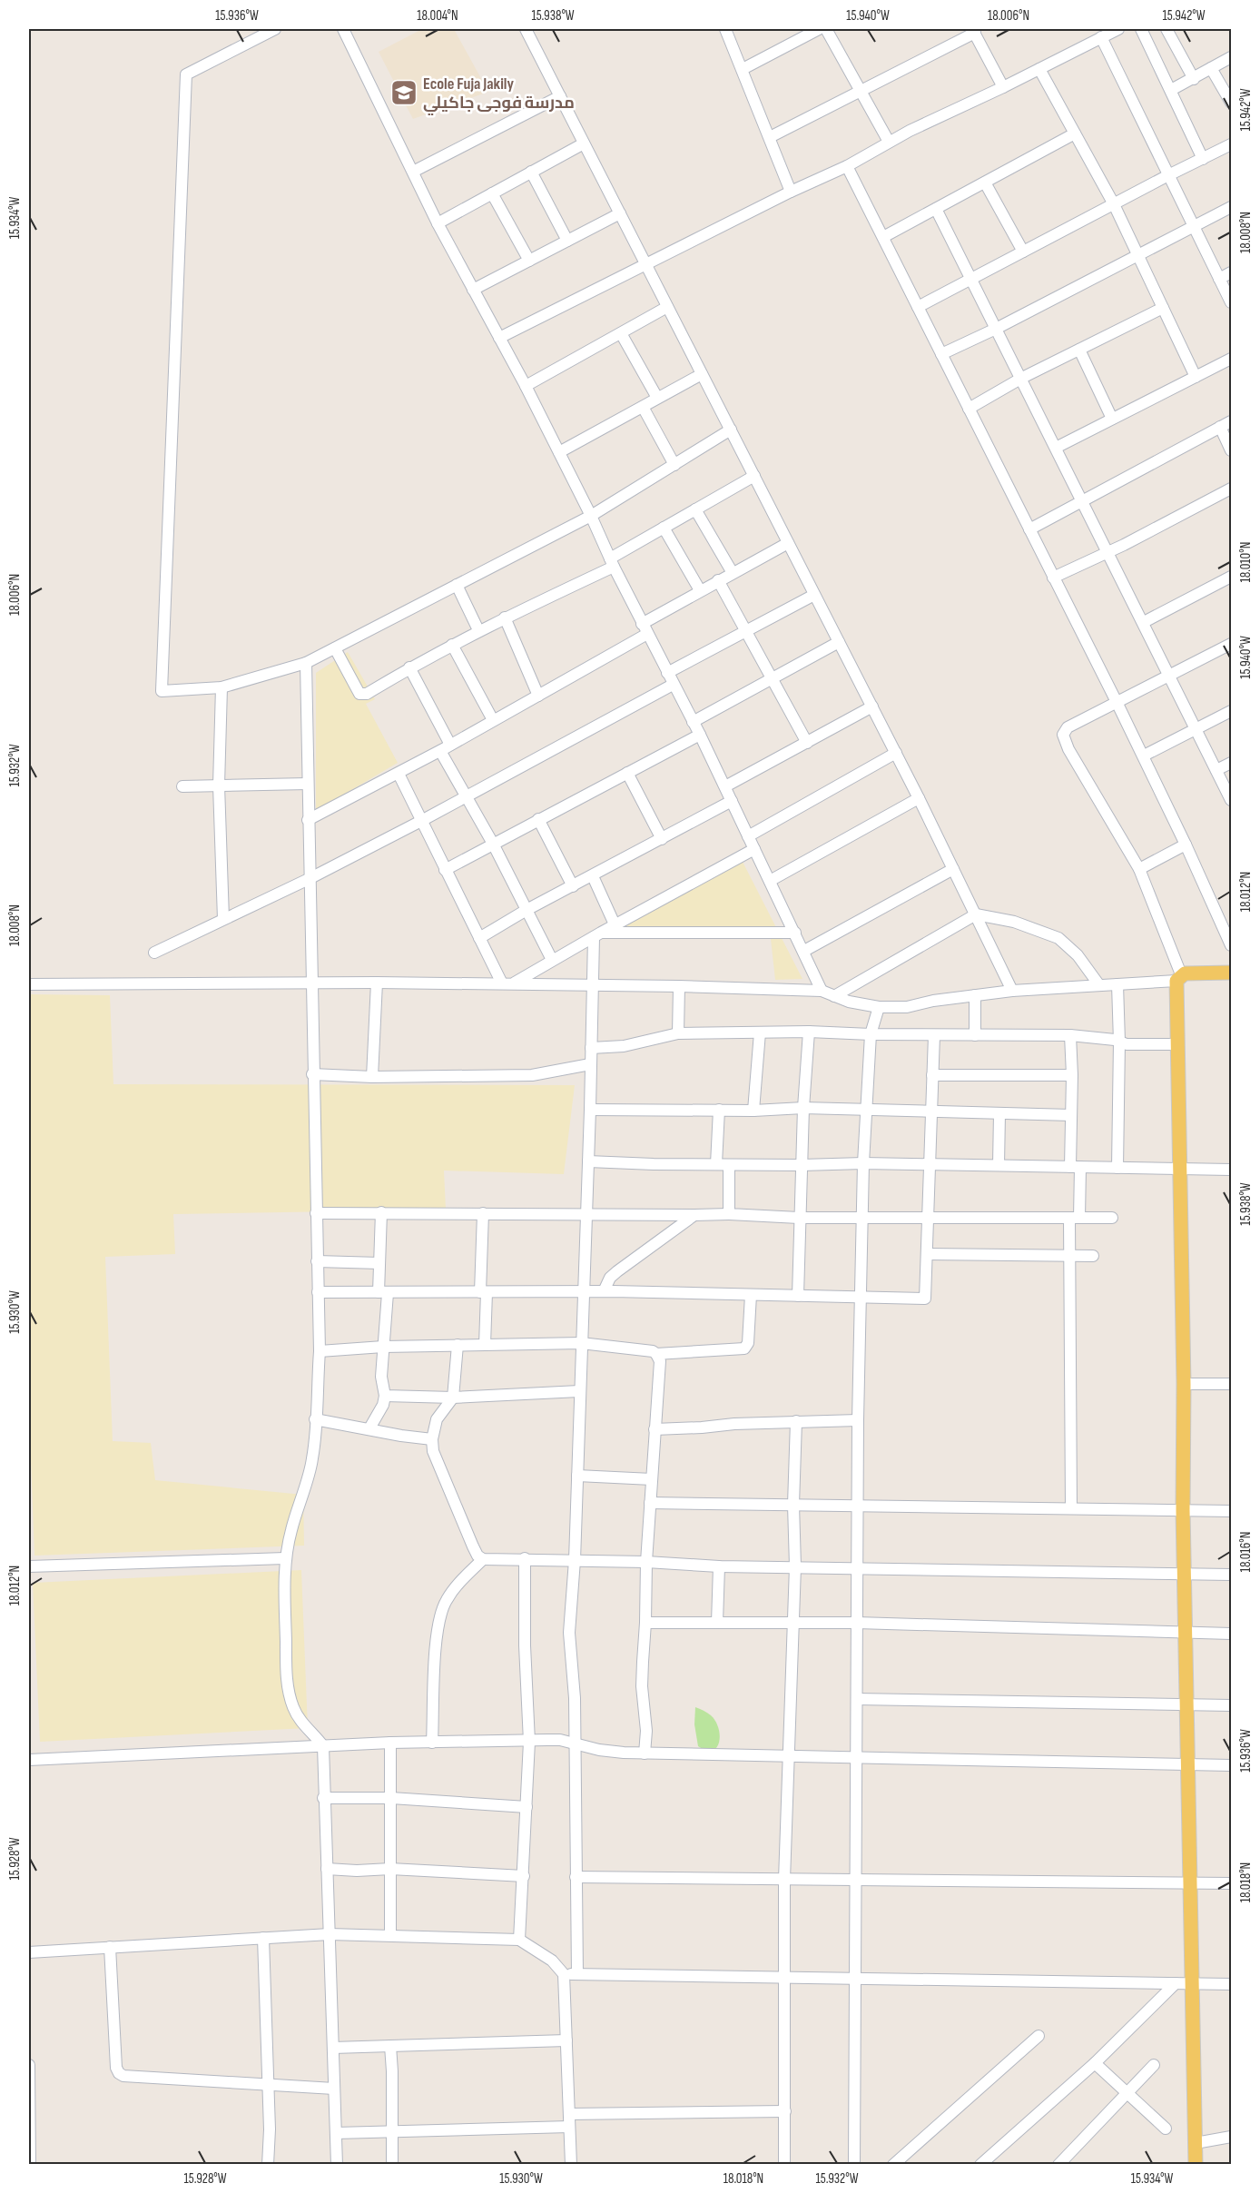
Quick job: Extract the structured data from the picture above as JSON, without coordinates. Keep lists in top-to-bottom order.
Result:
{
  "places": {
    "school or university": ["Ecole Fuja Jakily مدرسة فوجى جاكيلي"]
  },
  "coordinates": [
    "15.936°W",
    "18.004°N",
    "15.938°W",
    "15.940°W",
    "18.006°N",
    "15.942°W",
    "15.934°W",
    "18.008°N",
    "18.010°N",
    "15.932°W",
    "18.012°N",
    "15.930°W",
    "18.016°N",
    "15.928°W",
    "18.018°N"
  ]
}
